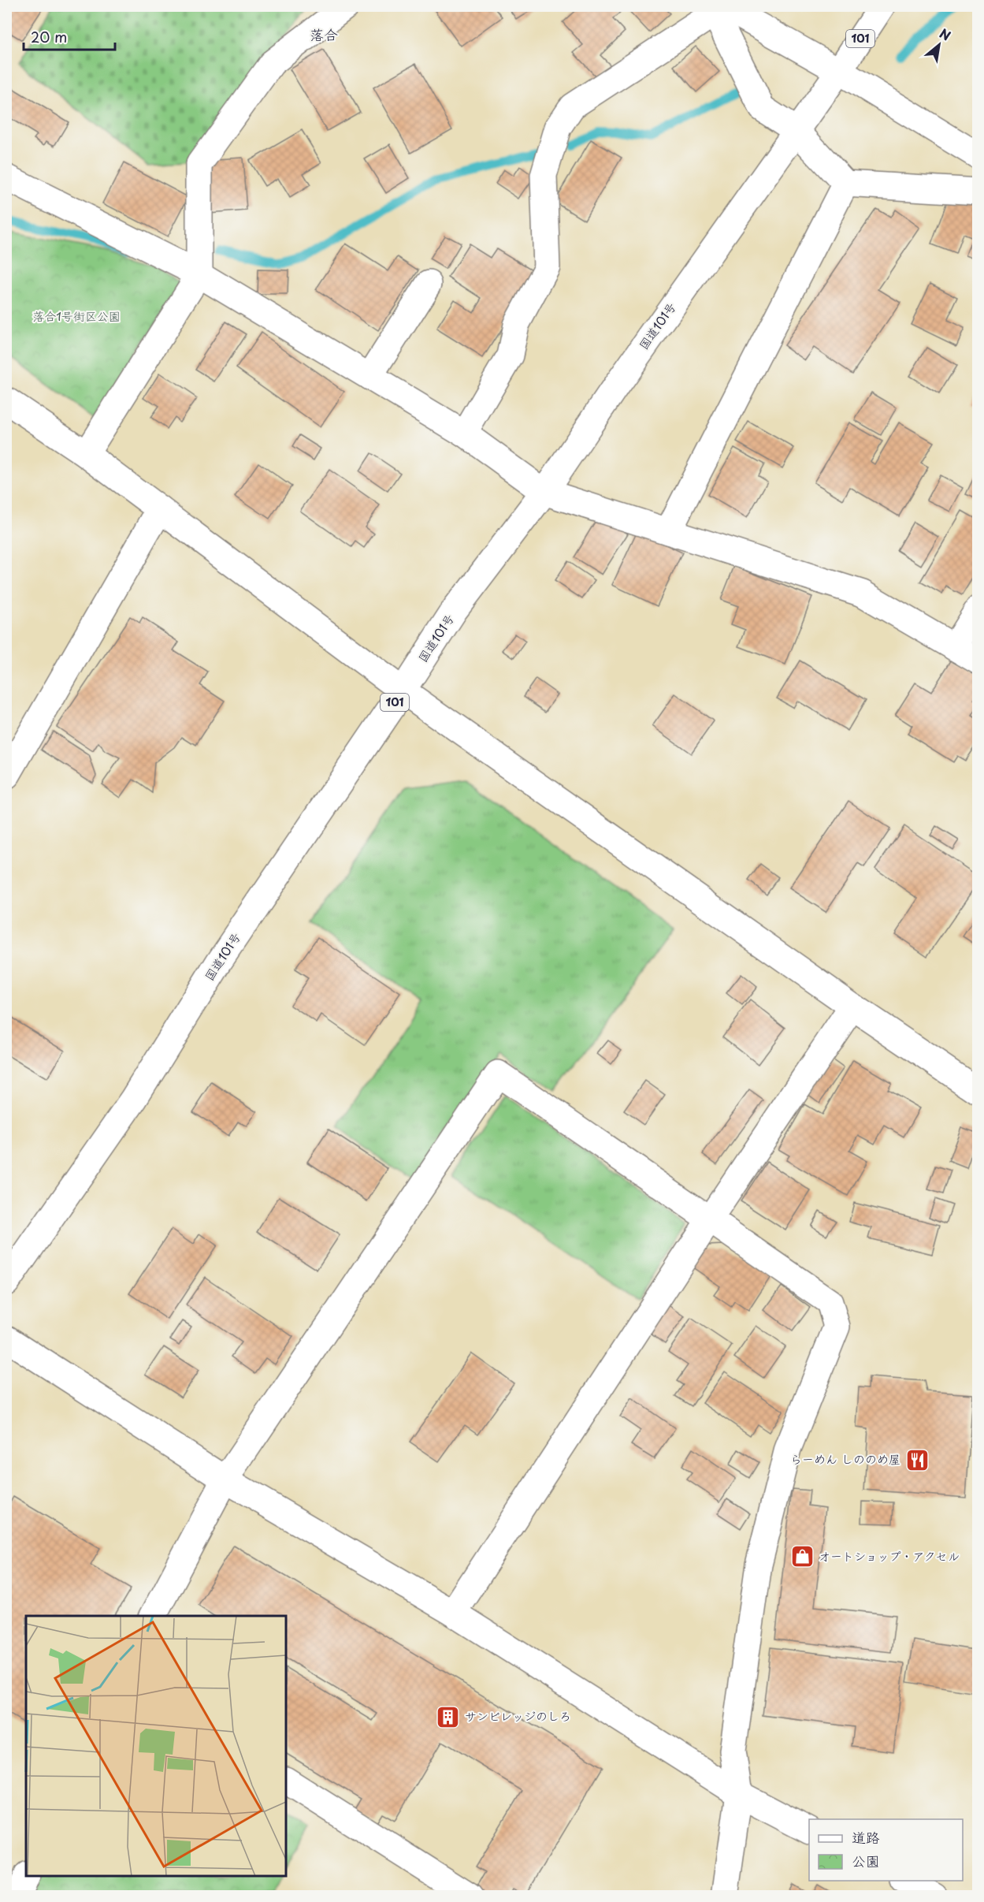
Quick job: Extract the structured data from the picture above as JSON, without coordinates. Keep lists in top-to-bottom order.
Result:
{
  "streets": {
    "main road": ["101", "国道101号"]
  },
  "districts": ["落合"],
  "parks": ["落合1号街区公園"],
  "places": {
    "restaurant": ["らーめん しののめ屋"],
    "shop": ["オートショップ・アクセル"],
    "building": ["サンビレッジのしろ"]
  },
  "legend": ["道路", "公園"],
  "scale_bar": "20 m",
  "north": "top right"
}
